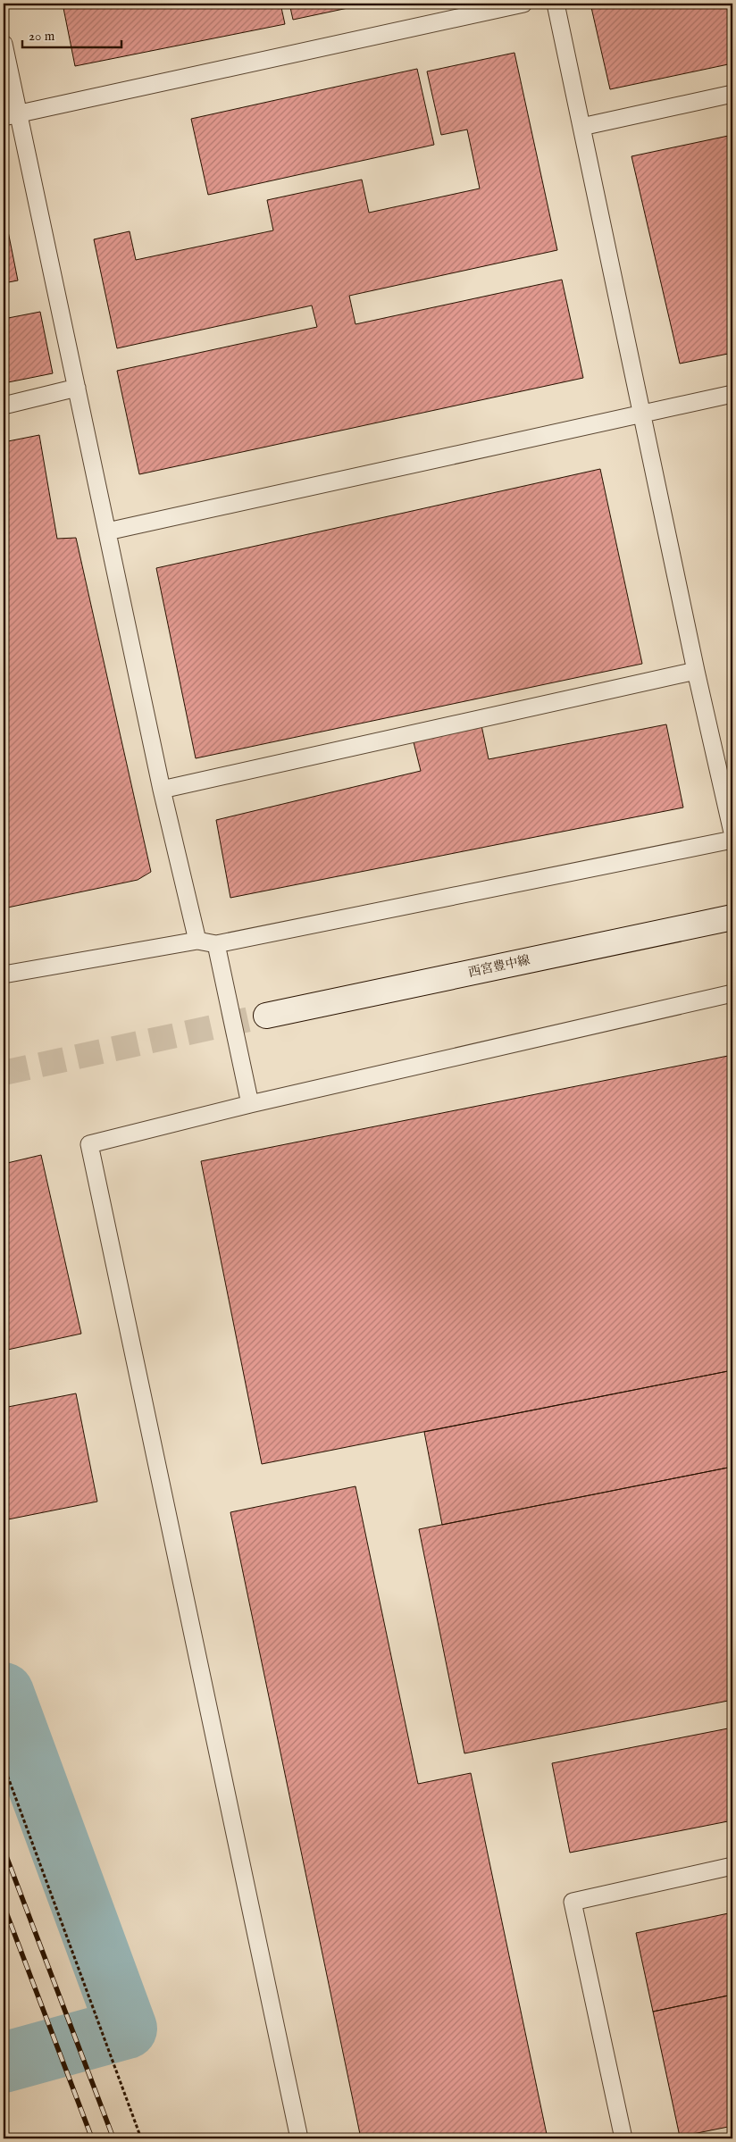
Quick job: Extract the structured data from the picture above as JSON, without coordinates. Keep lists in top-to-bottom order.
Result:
{
  "streets": {
    "main road": ["西宮豊中線"]
  },
  "scale_bar": "20 m"
}
